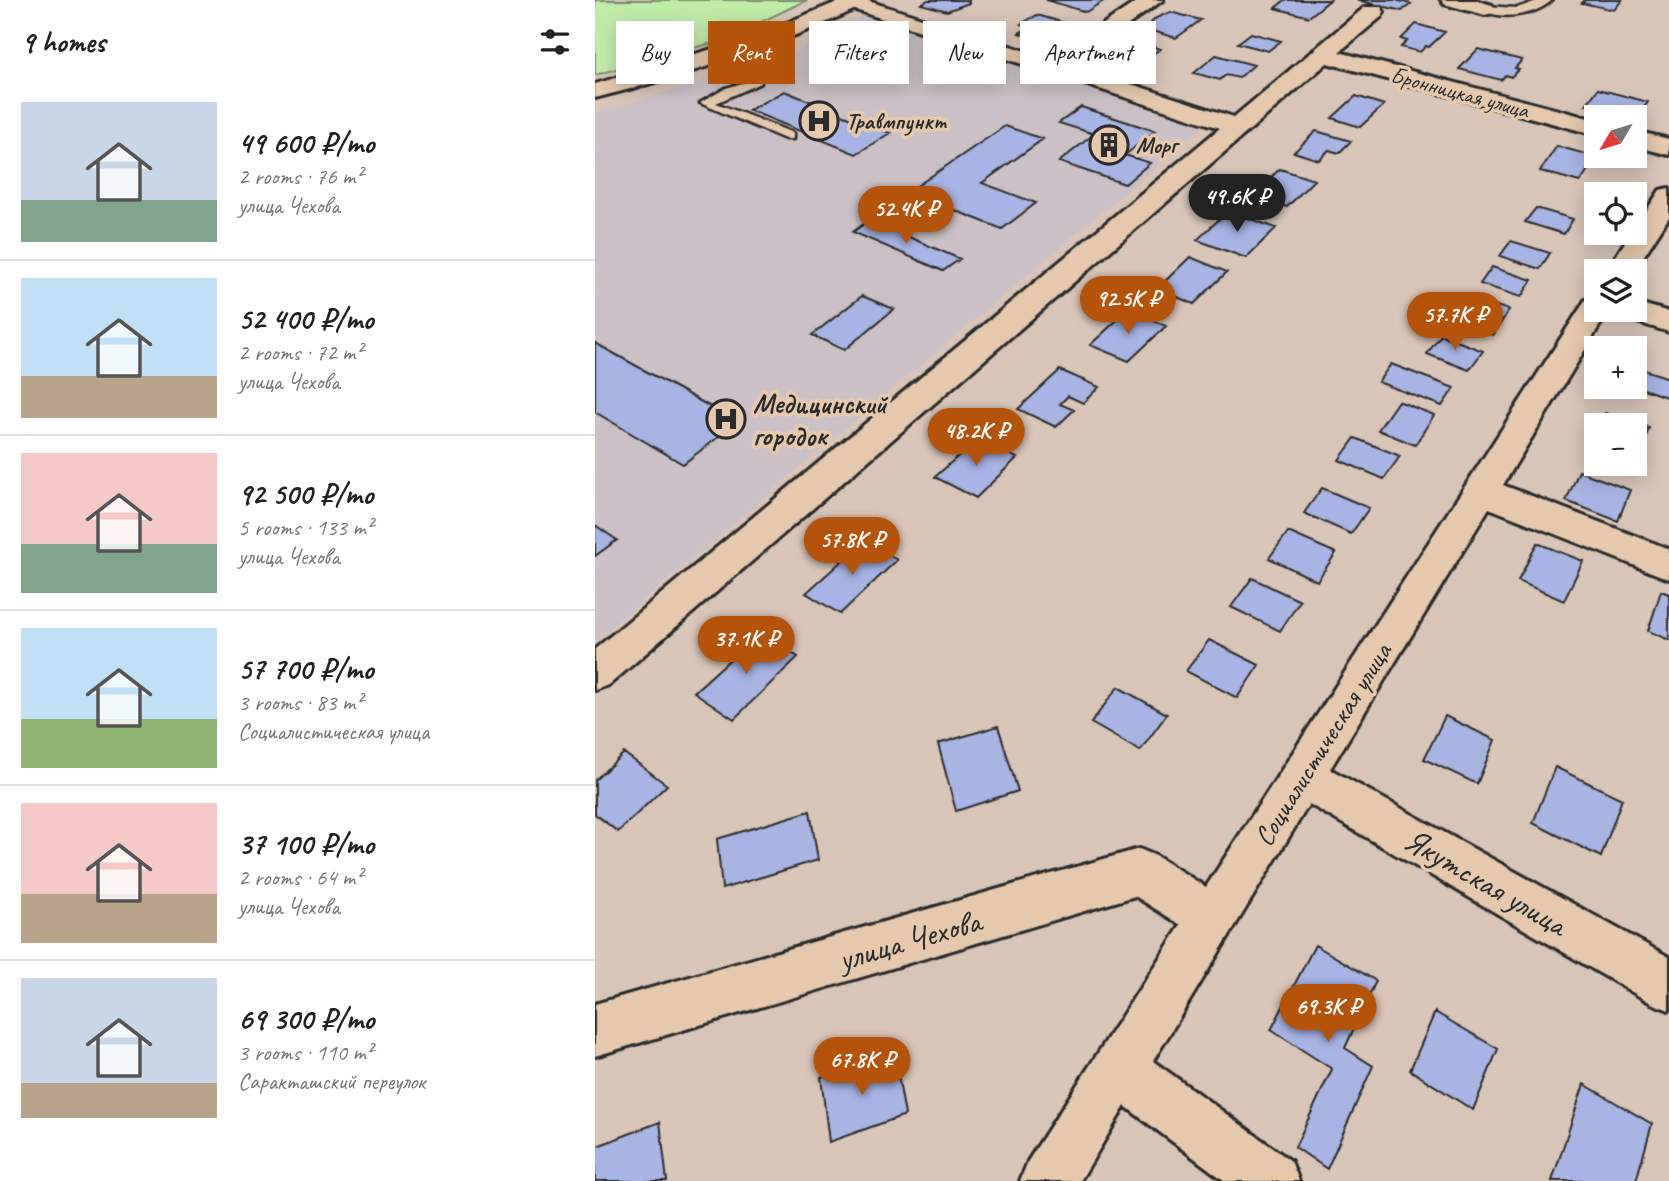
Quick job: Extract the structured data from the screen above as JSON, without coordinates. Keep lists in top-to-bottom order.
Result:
{
  "streets": {
    "street": [
      "Бронницкая улица",
      "Социалистическая улица",
      "Якутская улица",
      "улица Чехова"
    ]
  },
  "crossings": [
    ["Социалистическая улица", "Якутская улица"],
    ["Социалистическая улица", "улица Чехова"]
  ],
  "places": {
    "hospital": ["Травмпункт", "Медицинский городок"],
    "building": ["Морг"]
  },
  "north": "bottom left",
  "page": {
    "heading": "9 homes",
    "chip": [
      "Buy",
      "Rent",
      "Filters",
      "New",
      "Apartment"
    ],
    "list": [
      {
        "name": "49 600 ₽/mo",
        "note": "2 rooms · 76 m² · улица Чехова"
      },
      {
        "name": "52 400 ₽/mo",
        "note": "2 rooms · 72 m² · улица Чехова"
      },
      {
        "name": "92 500 ₽/mo",
        "note": "5 rooms · 133 m² · улица Чехова"
      },
      {
        "name": "57 700 ₽/mo",
        "note": "3 rooms · 83 m² · Социалистическая улица"
      },
      {
        "name": "37 100 ₽/mo",
        "note": "2 rooms · 64 m² · улица Чехова"
      },
      {
        "name": "69 300 ₽/mo",
        "note": "3 rooms · 110 m² · Саракташский переулок"
      }
    ],
    "map_buttons": ["+", "−"],
    "price": [
      "49.6K ₽",
      "52.4K ₽",
      "92.5K ₽",
      "57.7K ₽",
      "48.2K ₽",
      "57.8K ₽",
      "37.1K ₽",
      "69.3K ₽",
      "67.8K ₽"
    ]
  }
}
